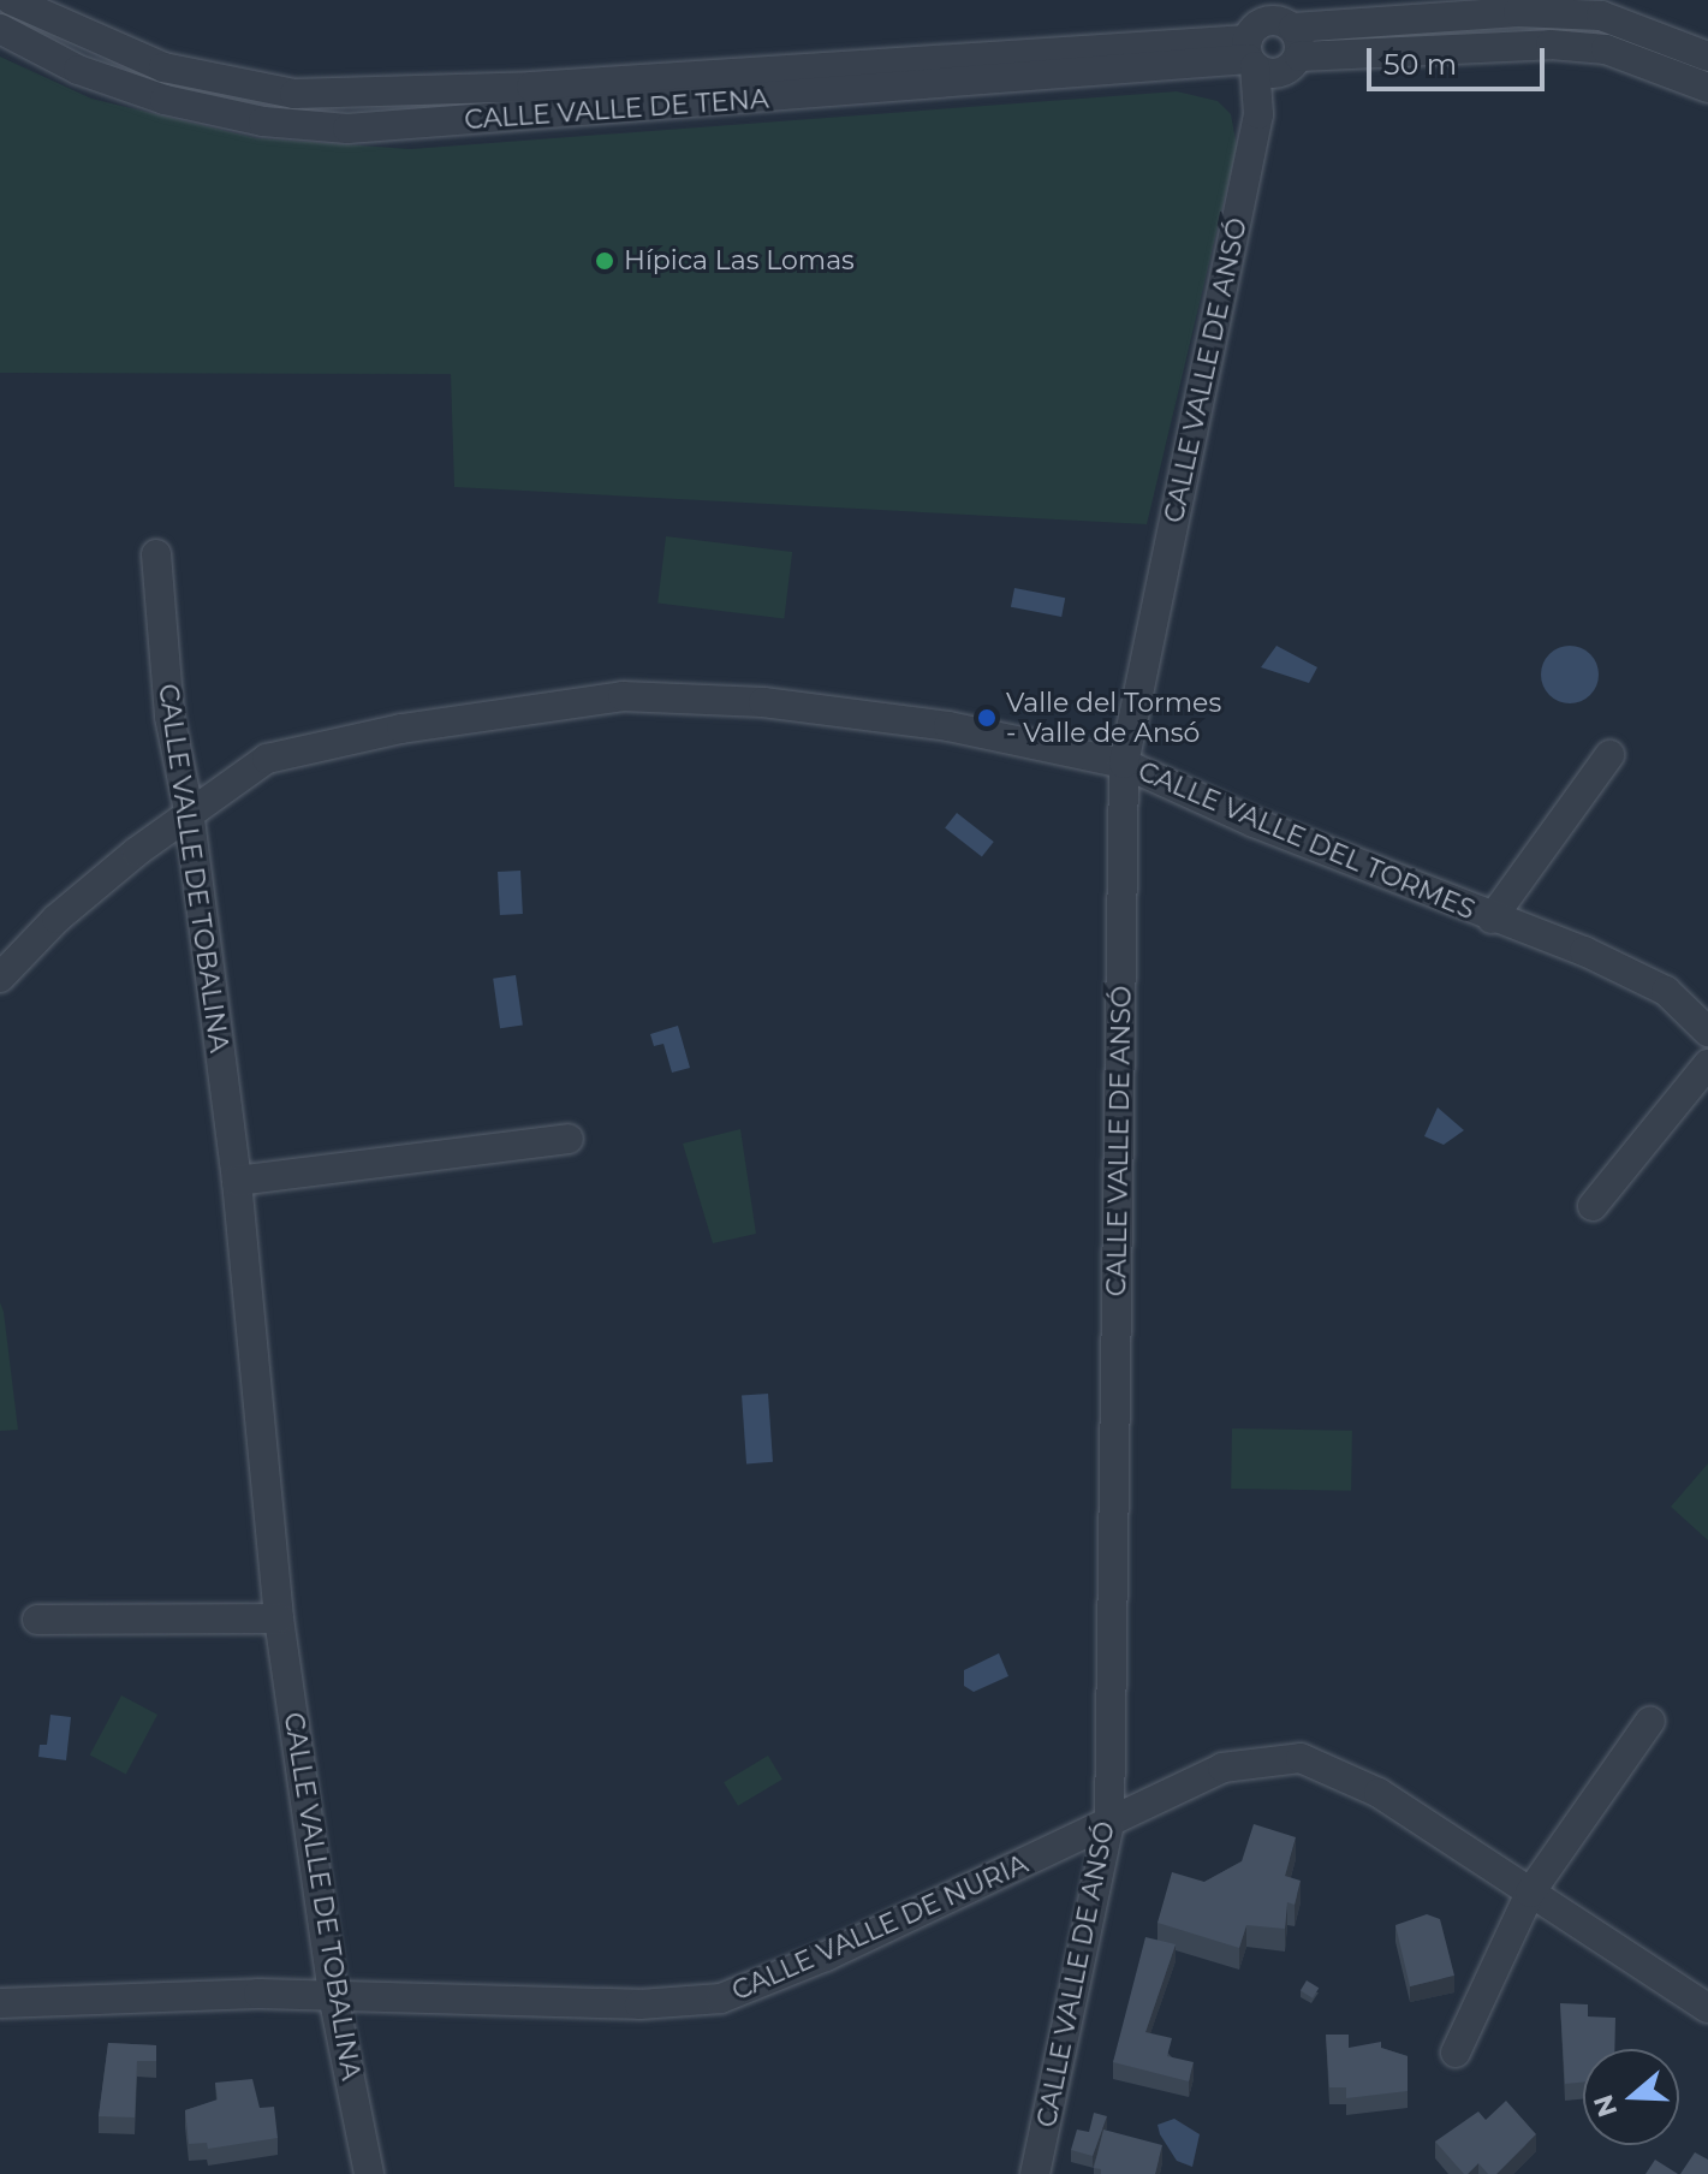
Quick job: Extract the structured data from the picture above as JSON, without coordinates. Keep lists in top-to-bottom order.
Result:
{
  "streets": {
    "street": [
      "CALLE VALLE DE TENA",
      "CALLE VALLE DE ANSÓ",
      "CALLE VALLE DEL TORMES",
      "CALLE VALLE DE TOBALINA",
      "CALLE VALLE DE NURIA"
    ]
  },
  "crossings": [
    ["CALLE VALLE DE TENA", "CALLE VALLE DE ANSÓ"],
    ["CALLE VALLE DE ANSÓ", "CALLE VALLE DEL TORMES"],
    ["CALLE VALLE DE ANSÓ", "CALLE VALLE DE NURIA"],
    ["CALLE VALLE DEL TORMES", "CALLE VALLE DE TOBALINA"],
    ["CALLE VALLE DE TOBALINA", "CALLE VALLE DE NURIA"]
  ],
  "places": ["Hípica Las Lomas", "Valle del Tormes - Valle de Ansó"],
  "scale_bar": "50 m",
  "north": "left"
}
